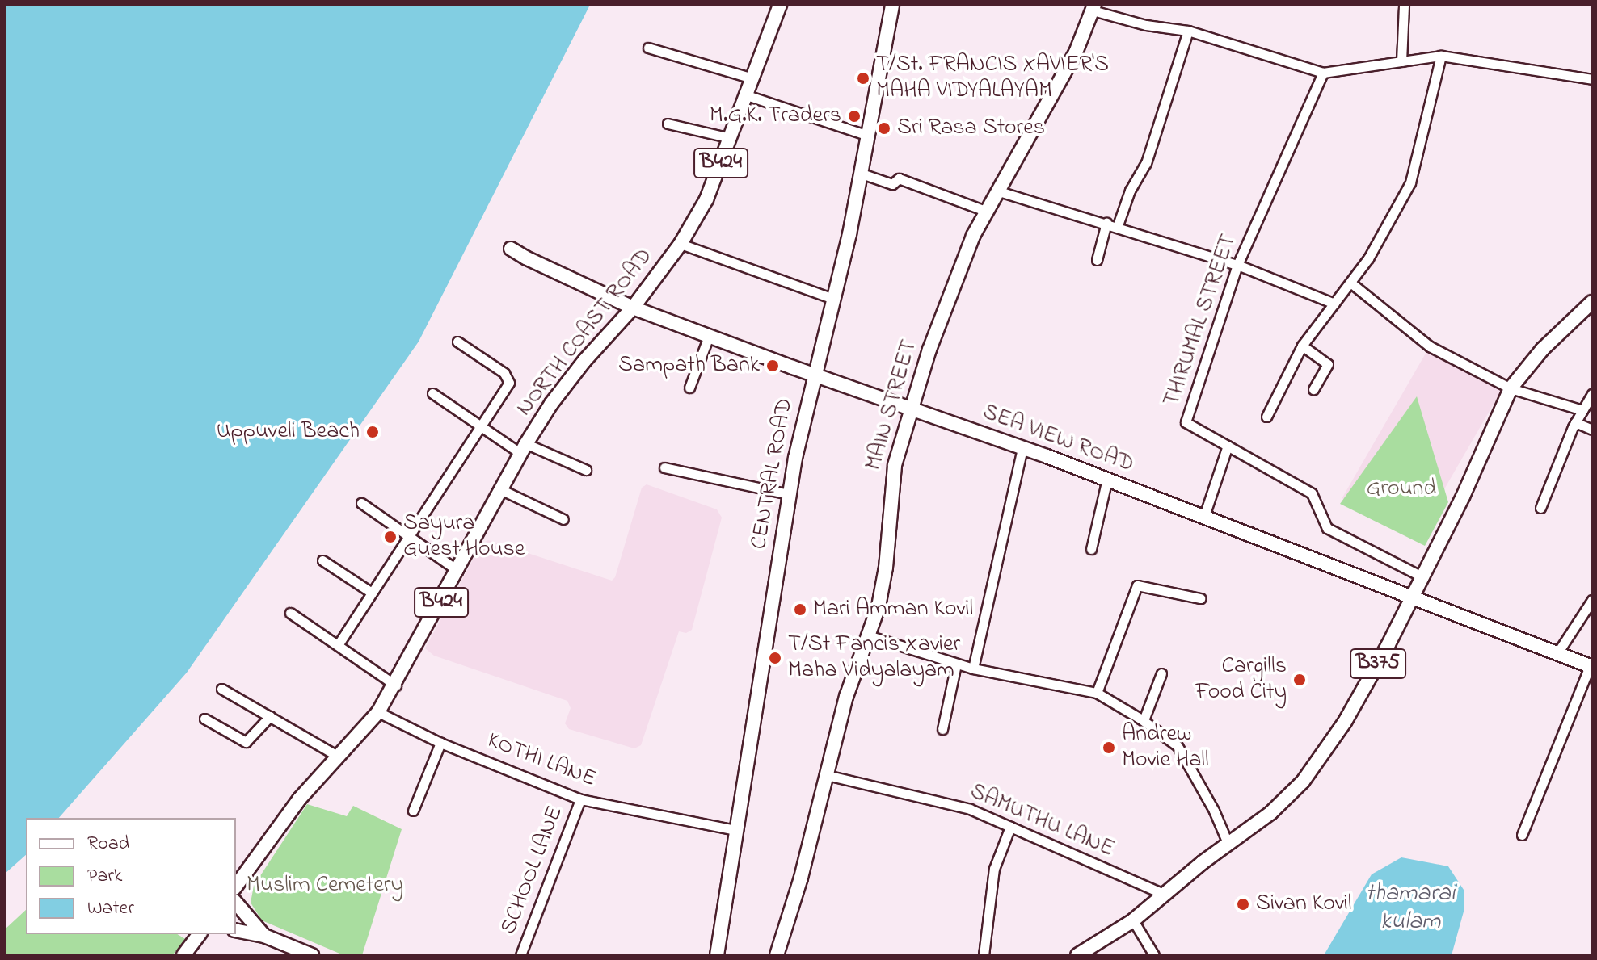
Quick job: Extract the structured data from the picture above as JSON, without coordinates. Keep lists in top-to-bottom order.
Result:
{
  "streets": {
    "main road": [
      "B424",
      "NORTH COAST ROAD",
      "MAIN STREET",
      "SEA VIEW ROAD",
      "CENTRAL ROAD",
      "B375"
    ],
    "street": [
      "THIRUMAL STREET",
      "KOTHI LANE",
      "SAMUTHU LANE",
      "SCHOOL LANE"
    ]
  },
  "crossings": [
    ["THIRUMAL STREET", "B375"],
    ["NORTH COAST ROAD", "SEA VIEW ROAD"],
    ["NORTH COAST ROAD", "KOTHI LANE"],
    ["MAIN STREET", "SEA VIEW ROAD"],
    ["MAIN STREET", "SAMUTHU LANE"],
    ["SEA VIEW ROAD", "CENTRAL ROAD"],
    ["SEA VIEW ROAD", "B375"],
    ["CENTRAL ROAD", "KOTHI LANE"],
    ["B375", "SAMUTHU LANE"],
    ["KOTHI LANE", "SCHOOL LANE"]
  ],
  "water": ["thamarai kulam"],
  "parks": ["Ground", "Muslim Cemetery"],
  "places": [
    "T/St. FRANCIS XAVIER'S MAHA VIDYALAYAM",
    "M.G.K. Traders",
    "Sri Rasa Stores",
    "Sampath Bank",
    "Uppuveli Beach",
    "Sayura Guest House",
    "Mari Amman Kovil",
    "T/St Fancis Xavier Maha Vidyalayam",
    "Cargills Food City",
    "Andrew Movie Hall",
    "Sivan Kovil"
  ],
  "legend": ["Road", "Park", "Water"]
}
